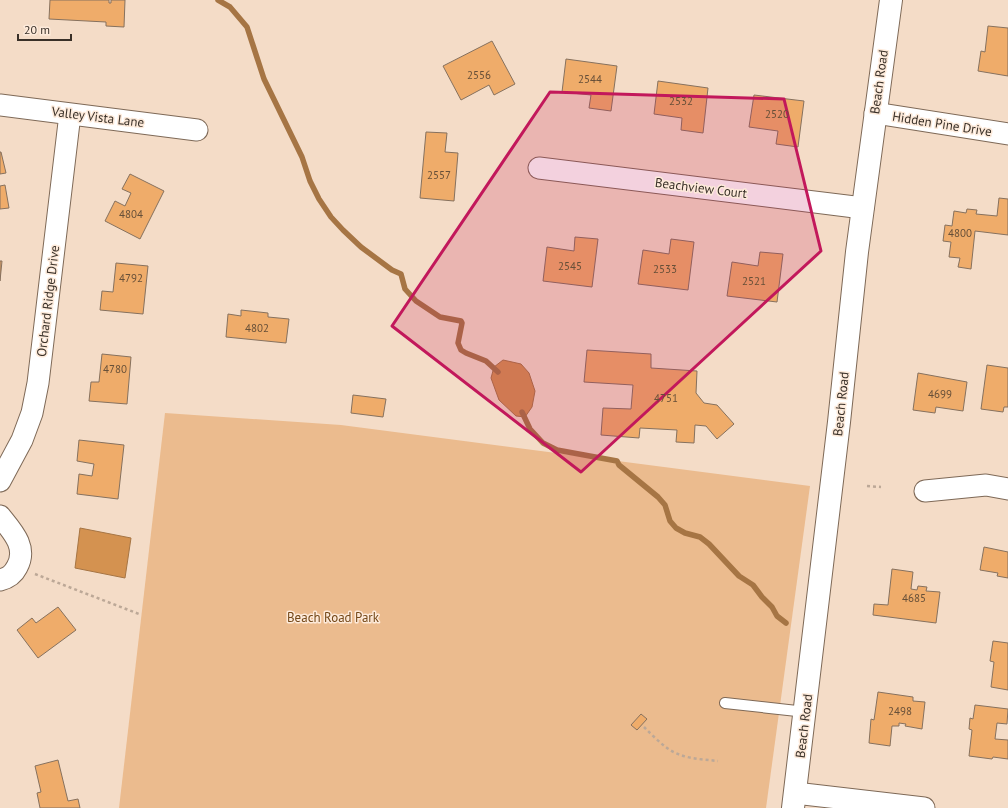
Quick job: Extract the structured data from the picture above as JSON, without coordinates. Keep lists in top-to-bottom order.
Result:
{
  "streets": {
    "street": [
      "Beach Road",
      "Valley Vista Lane",
      "Hidden Pine Drive",
      "Beachview Court",
      "Orchard Ridge Drive"
    ]
  },
  "crossings": [
    ["Beach Road", "Hidden Pine Drive"],
    ["Beach Road", "Beachview Court"],
    ["Valley Vista Lane", "Orchard Ridge Drive"]
  ],
  "parks": ["Beach Road Park"],
  "house_numbers": [
    "2556",
    "2544",
    "2532",
    "2520",
    "2557",
    "4804",
    "4800",
    "2545",
    "2533",
    "4792",
    "2521",
    "4802",
    "4780",
    "4699",
    "4751",
    "4685",
    "2498"
  ],
  "scale_bar": "20 m"
}
